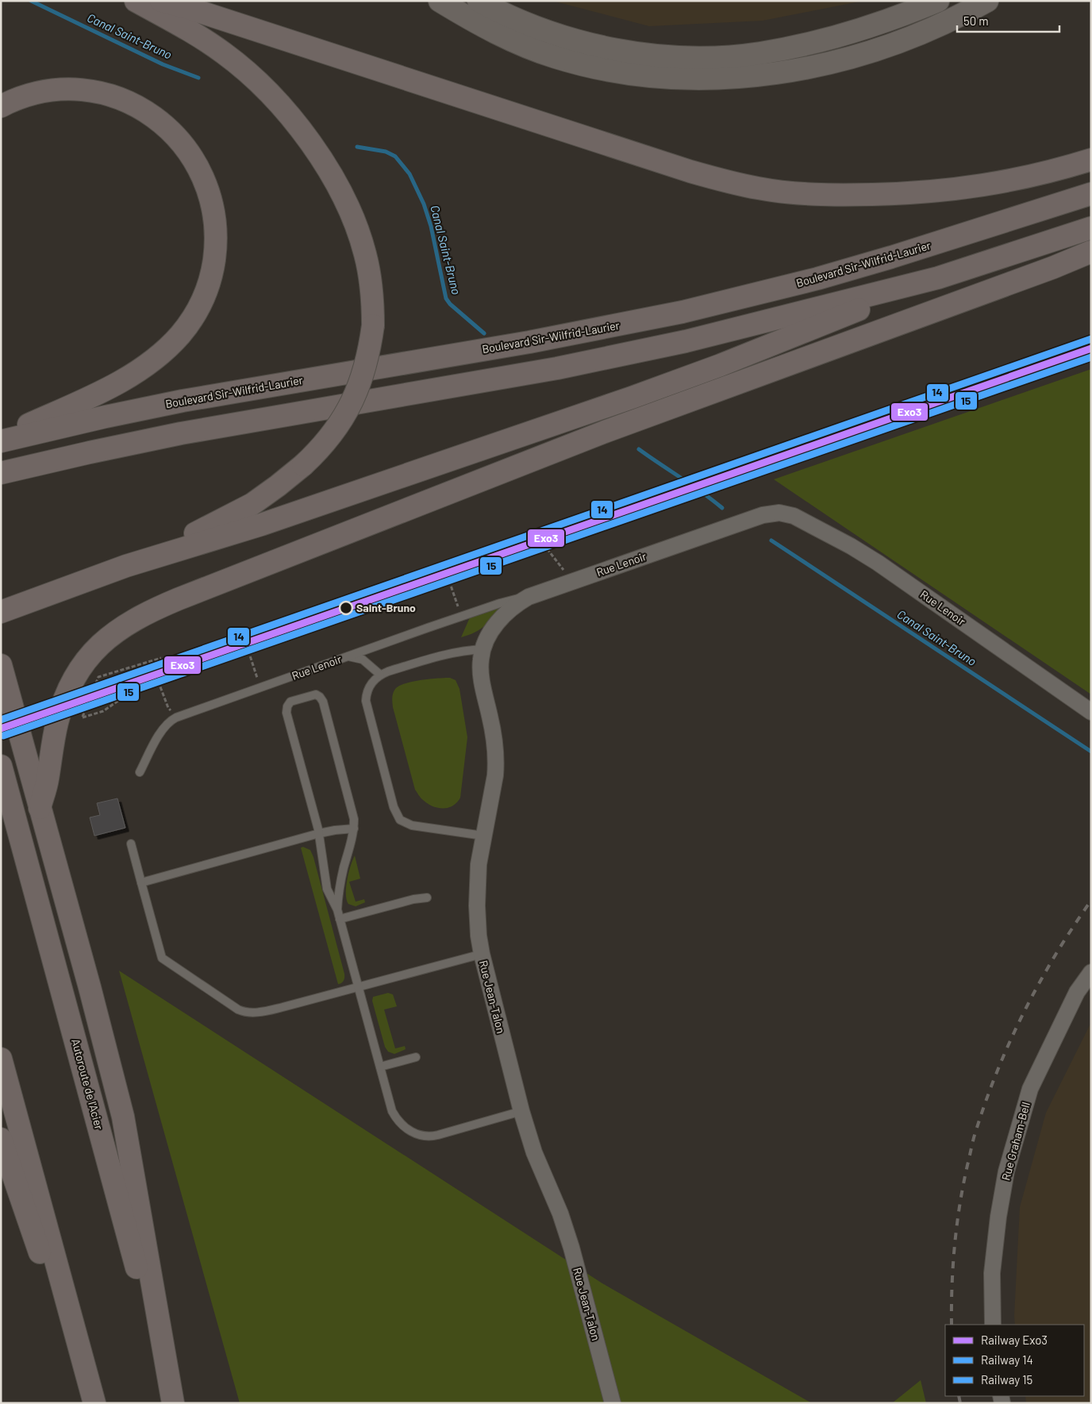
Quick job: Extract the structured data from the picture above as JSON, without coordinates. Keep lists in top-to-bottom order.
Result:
{
  "streets": {
    "highway": ["Boulevard Sir-Wilfrid-Laurier", "Autoroute de l'Acier"],
    "street": ["Rue Lenoir", "Rue Jean-Talon", "Rue Graham-Bell"]
  },
  "crossings": [
    ["Rue Lenoir", "Rue Jean-Talon"]
  ],
  "water": ["Canal Saint-Bruno"],
  "places": ["Saint-Bruno"],
  "lines": ["rail line 14", "rail line Exo3", "rail line 15"],
  "legend": ["Railway Exo3", "Railway 14", "Railway 15"],
  "scale_bar": "50 m"
}
